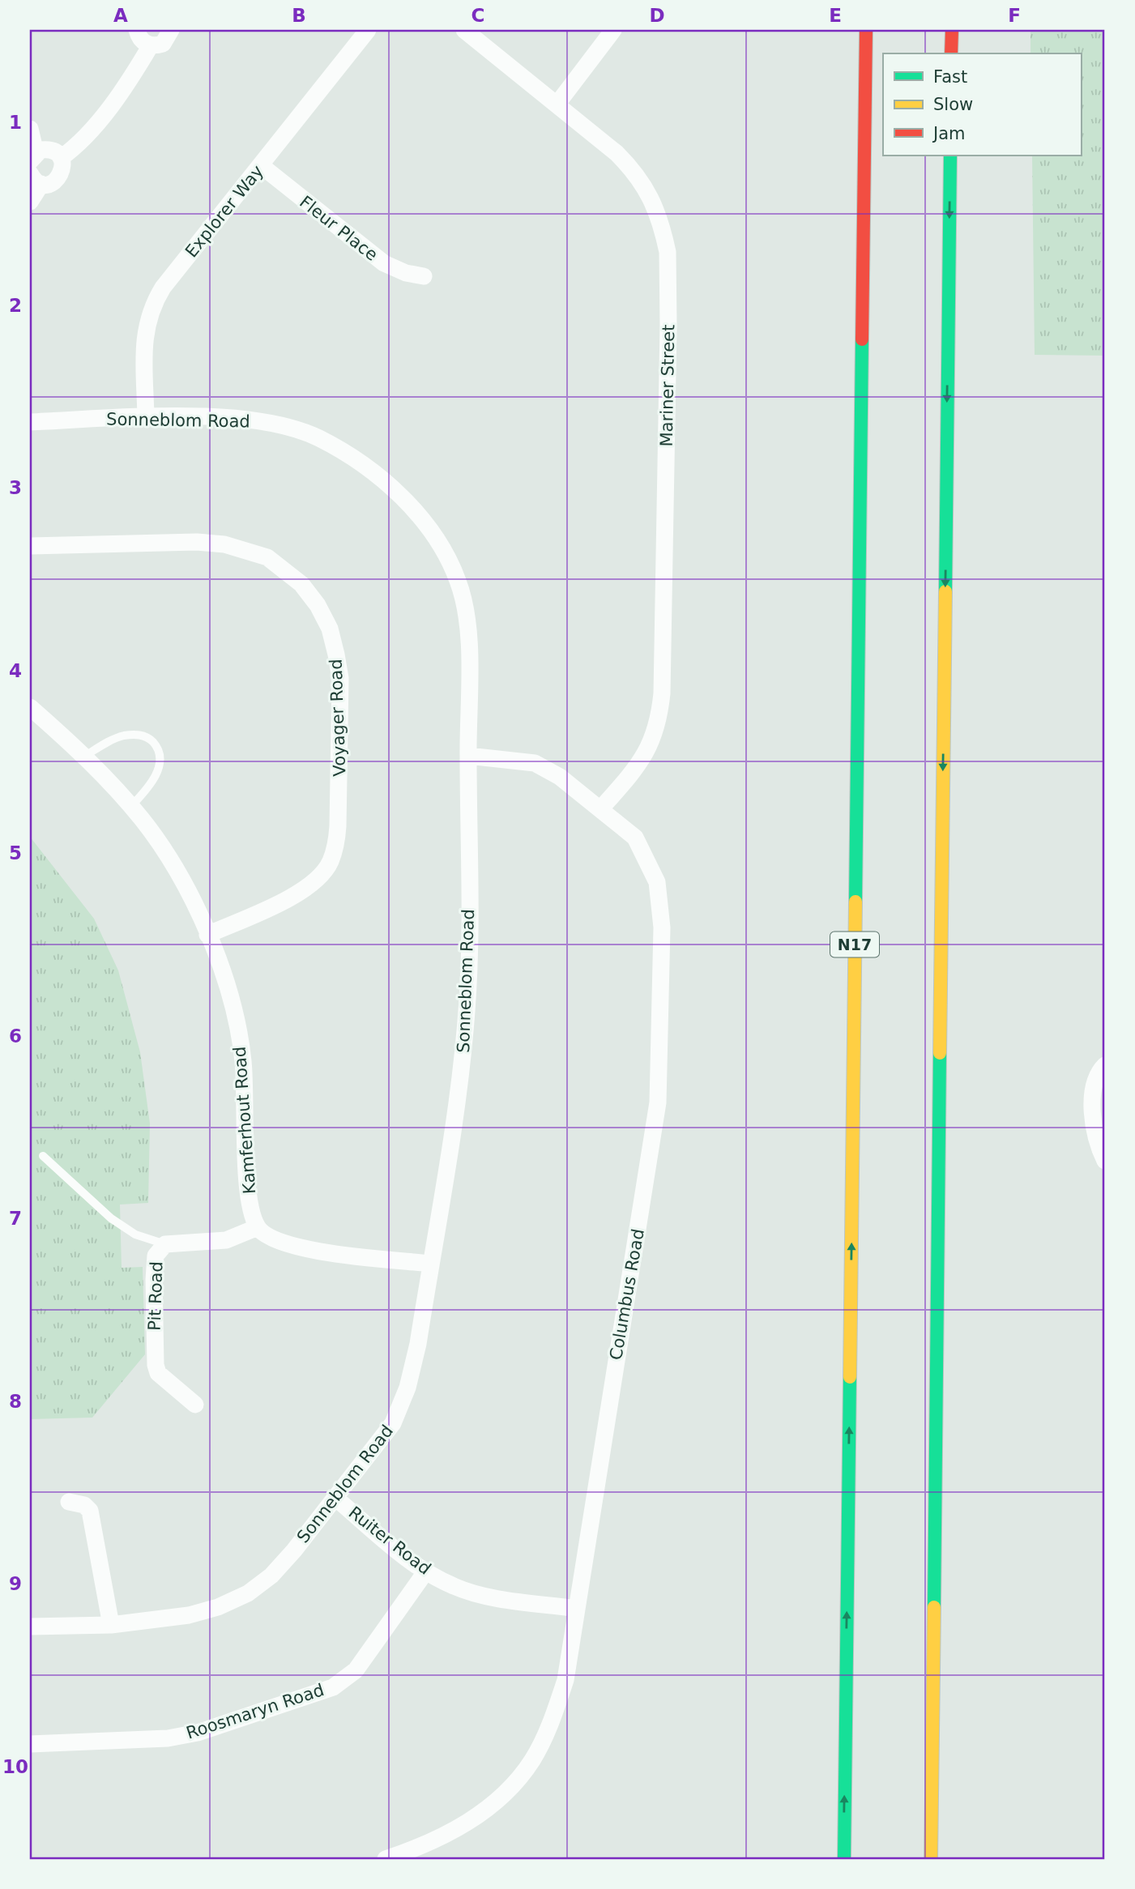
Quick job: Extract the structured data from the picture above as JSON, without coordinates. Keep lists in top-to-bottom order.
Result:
{
  "streets": {
    "highway": ["N17"],
    "street": [
      "Explorer Way",
      "Fleur Place",
      "Mariner Street",
      "Sonneblom Road",
      "Voyager Road",
      "Kamferhout Road",
      "Columbus Road",
      "Pit Road",
      "Ruiter Road",
      "Roosmaryn Road"
    ]
  },
  "crossings": [
    ["Explorer Way", "Fleur Place"],
    ["Explorer Way", "Sonneblom Road"],
    ["Mariner Street", "Columbus Road"],
    ["Sonneblom Road", "Columbus Road"],
    ["Sonneblom Road", "Ruiter Road"],
    ["Voyager Road", "Kamferhout Road"],
    ["Kamferhout Road", "Pit Road"],
    ["Columbus Road", "Ruiter Road"],
    ["Ruiter Road", "Roosmaryn Road"]
  ],
  "legend": ["Fast", "Slow", "Jam"],
  "grid": {
    "columns": [
      "A",
      "B",
      "C",
      "D",
      "E",
      "F"
    ],
    "rows": [
      "1",
      "2",
      "3",
      "4",
      "5",
      "6",
      "7",
      "8",
      "9",
      "10"
    ]
  }
}
